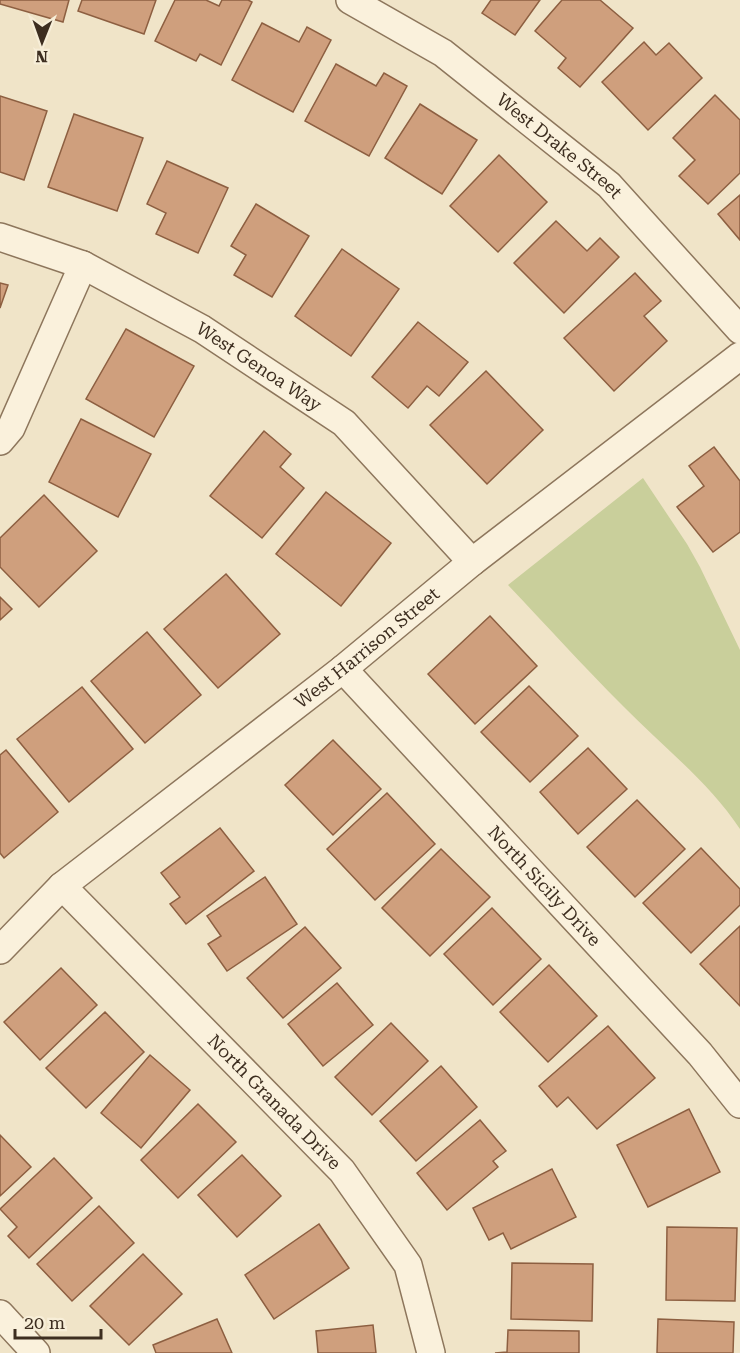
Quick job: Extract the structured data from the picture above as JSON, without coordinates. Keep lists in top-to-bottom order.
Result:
{
  "streets": {
    "street": [
      "West Drake Street",
      "West Genoa Way",
      "West Harrison Street",
      "North Sicily Drive",
      "North Granada Drive"
    ]
  },
  "crossings": [
    ["West Genoa Way", "West Harrison Street"],
    ["West Harrison Street", "North Sicily Drive"],
    ["West Harrison Street", "North Granada Drive"]
  ],
  "scale_bar": "20 m",
  "north": "bottom"
}
